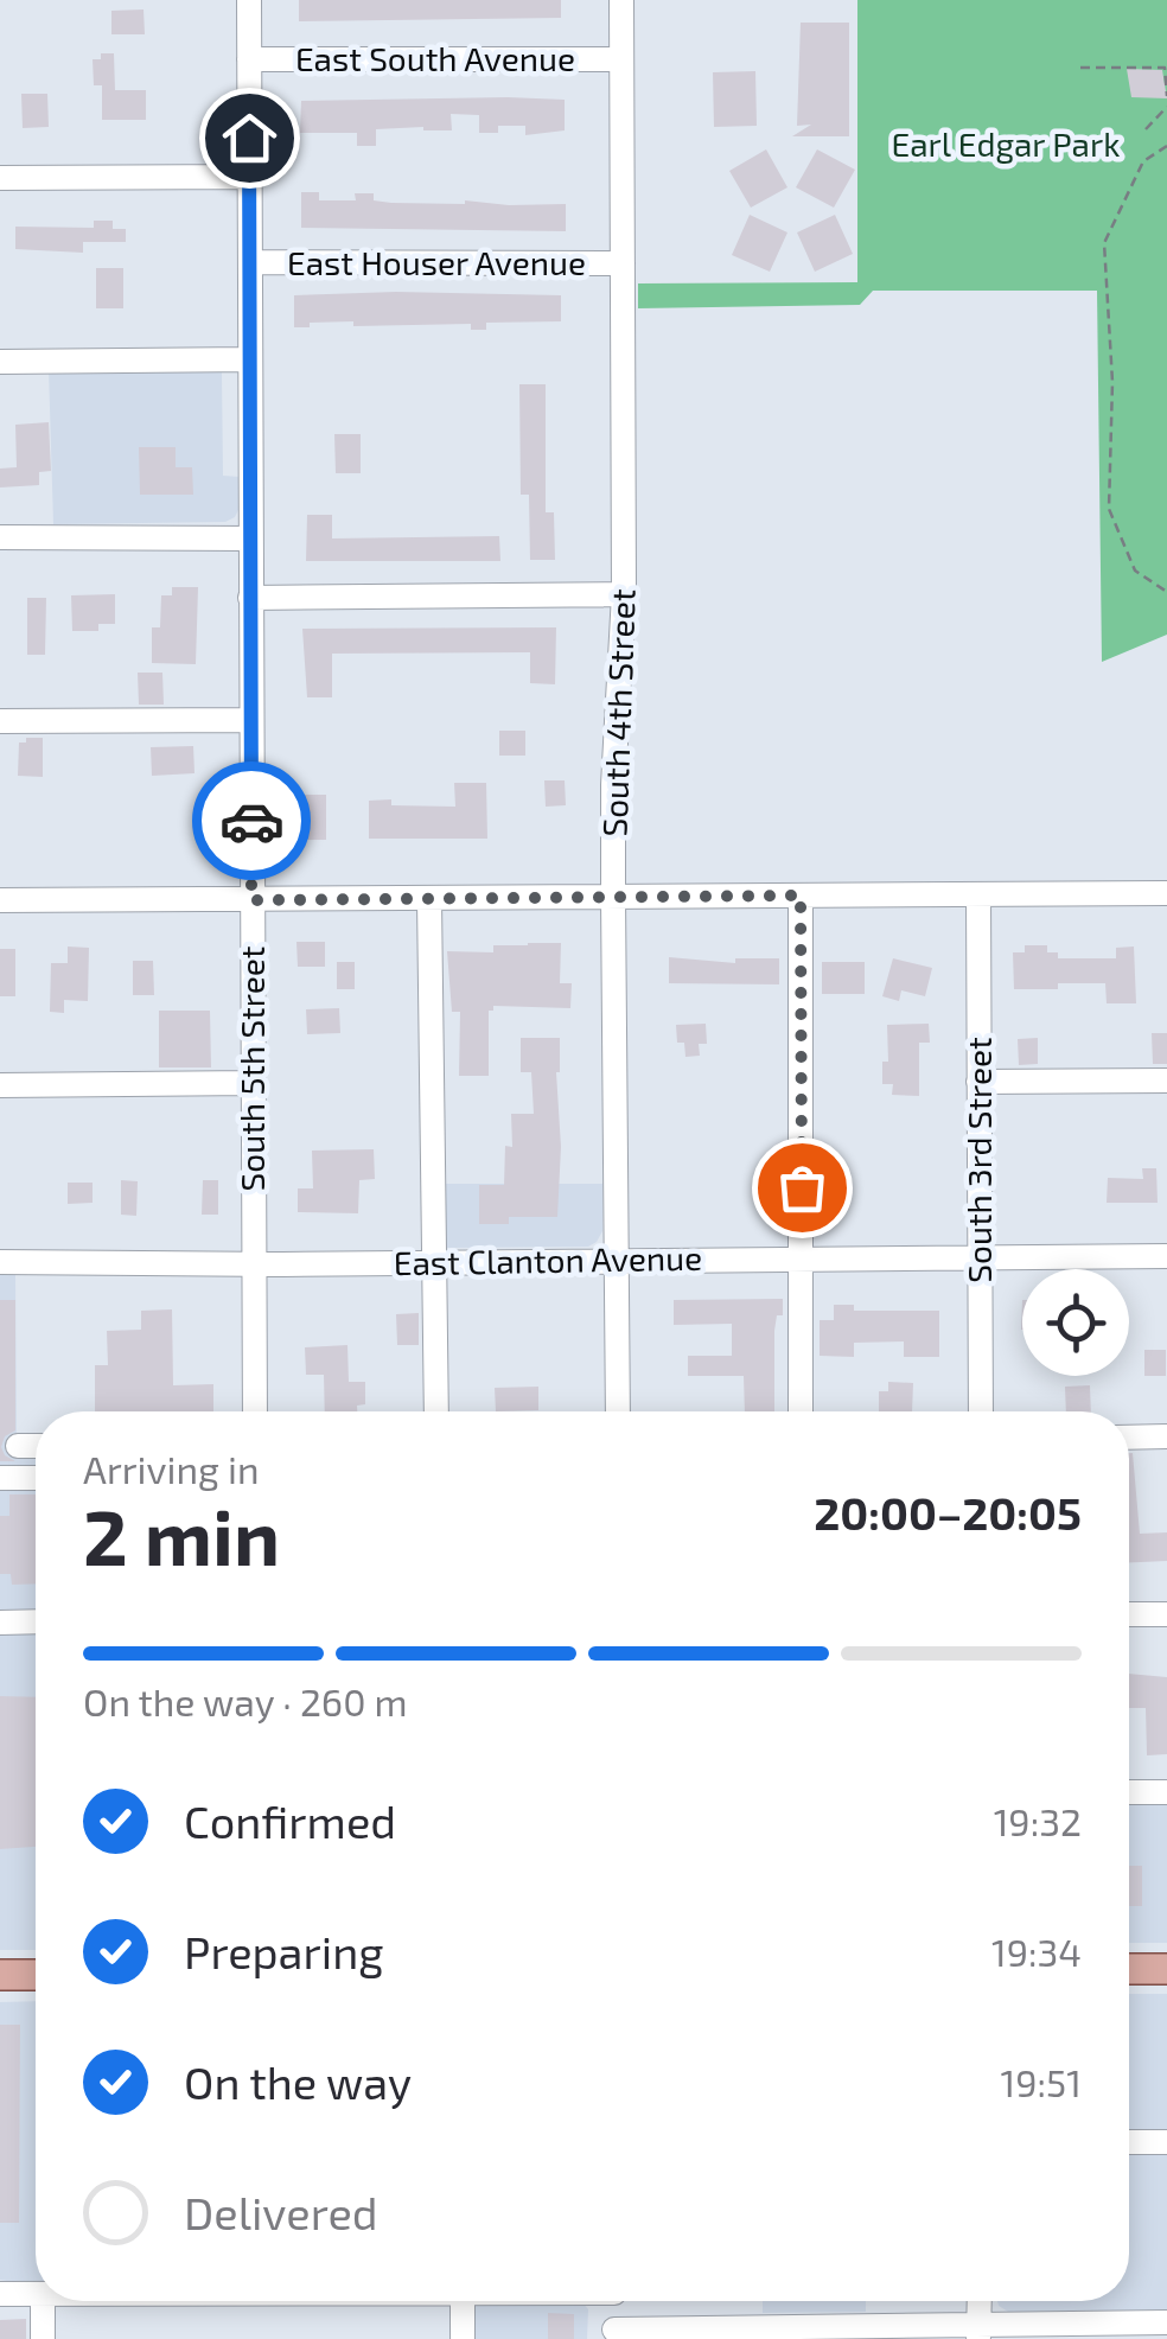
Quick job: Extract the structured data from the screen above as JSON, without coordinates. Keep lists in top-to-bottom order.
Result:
{
  "streets": {
    "street": [
      "East South Avenue",
      "East Houser Avenue",
      "South 4th Street",
      "South 5th Street",
      "South 3rd Street",
      "East Clanton Avenue"
    ]
  },
  "crossings": [
    ["East South Avenue", "South 4th Street"],
    ["East South Avenue", "South 5th Street"],
    ["East Houser Avenue", "South 4th Street"],
    ["East Houser Avenue", "South 5th Street"],
    ["South 4th Street", "East Clanton Avenue"],
    ["South 5th Street", "East Clanton Avenue"],
    ["South 3rd Street", "East Clanton Avenue"]
  ],
  "parks": ["Earl Edgar Park"],
  "page": {
    "heading": ["2 min", "Arriving in", "20:00–20:05"],
    "bar": "On the way · 260 m",
    "list": [
      ["Confirmed", "19:32"],
      ["Preparing", "19:34"],
      ["On the way", "19:51"],
      "Delivered"
    ]
  }
}
